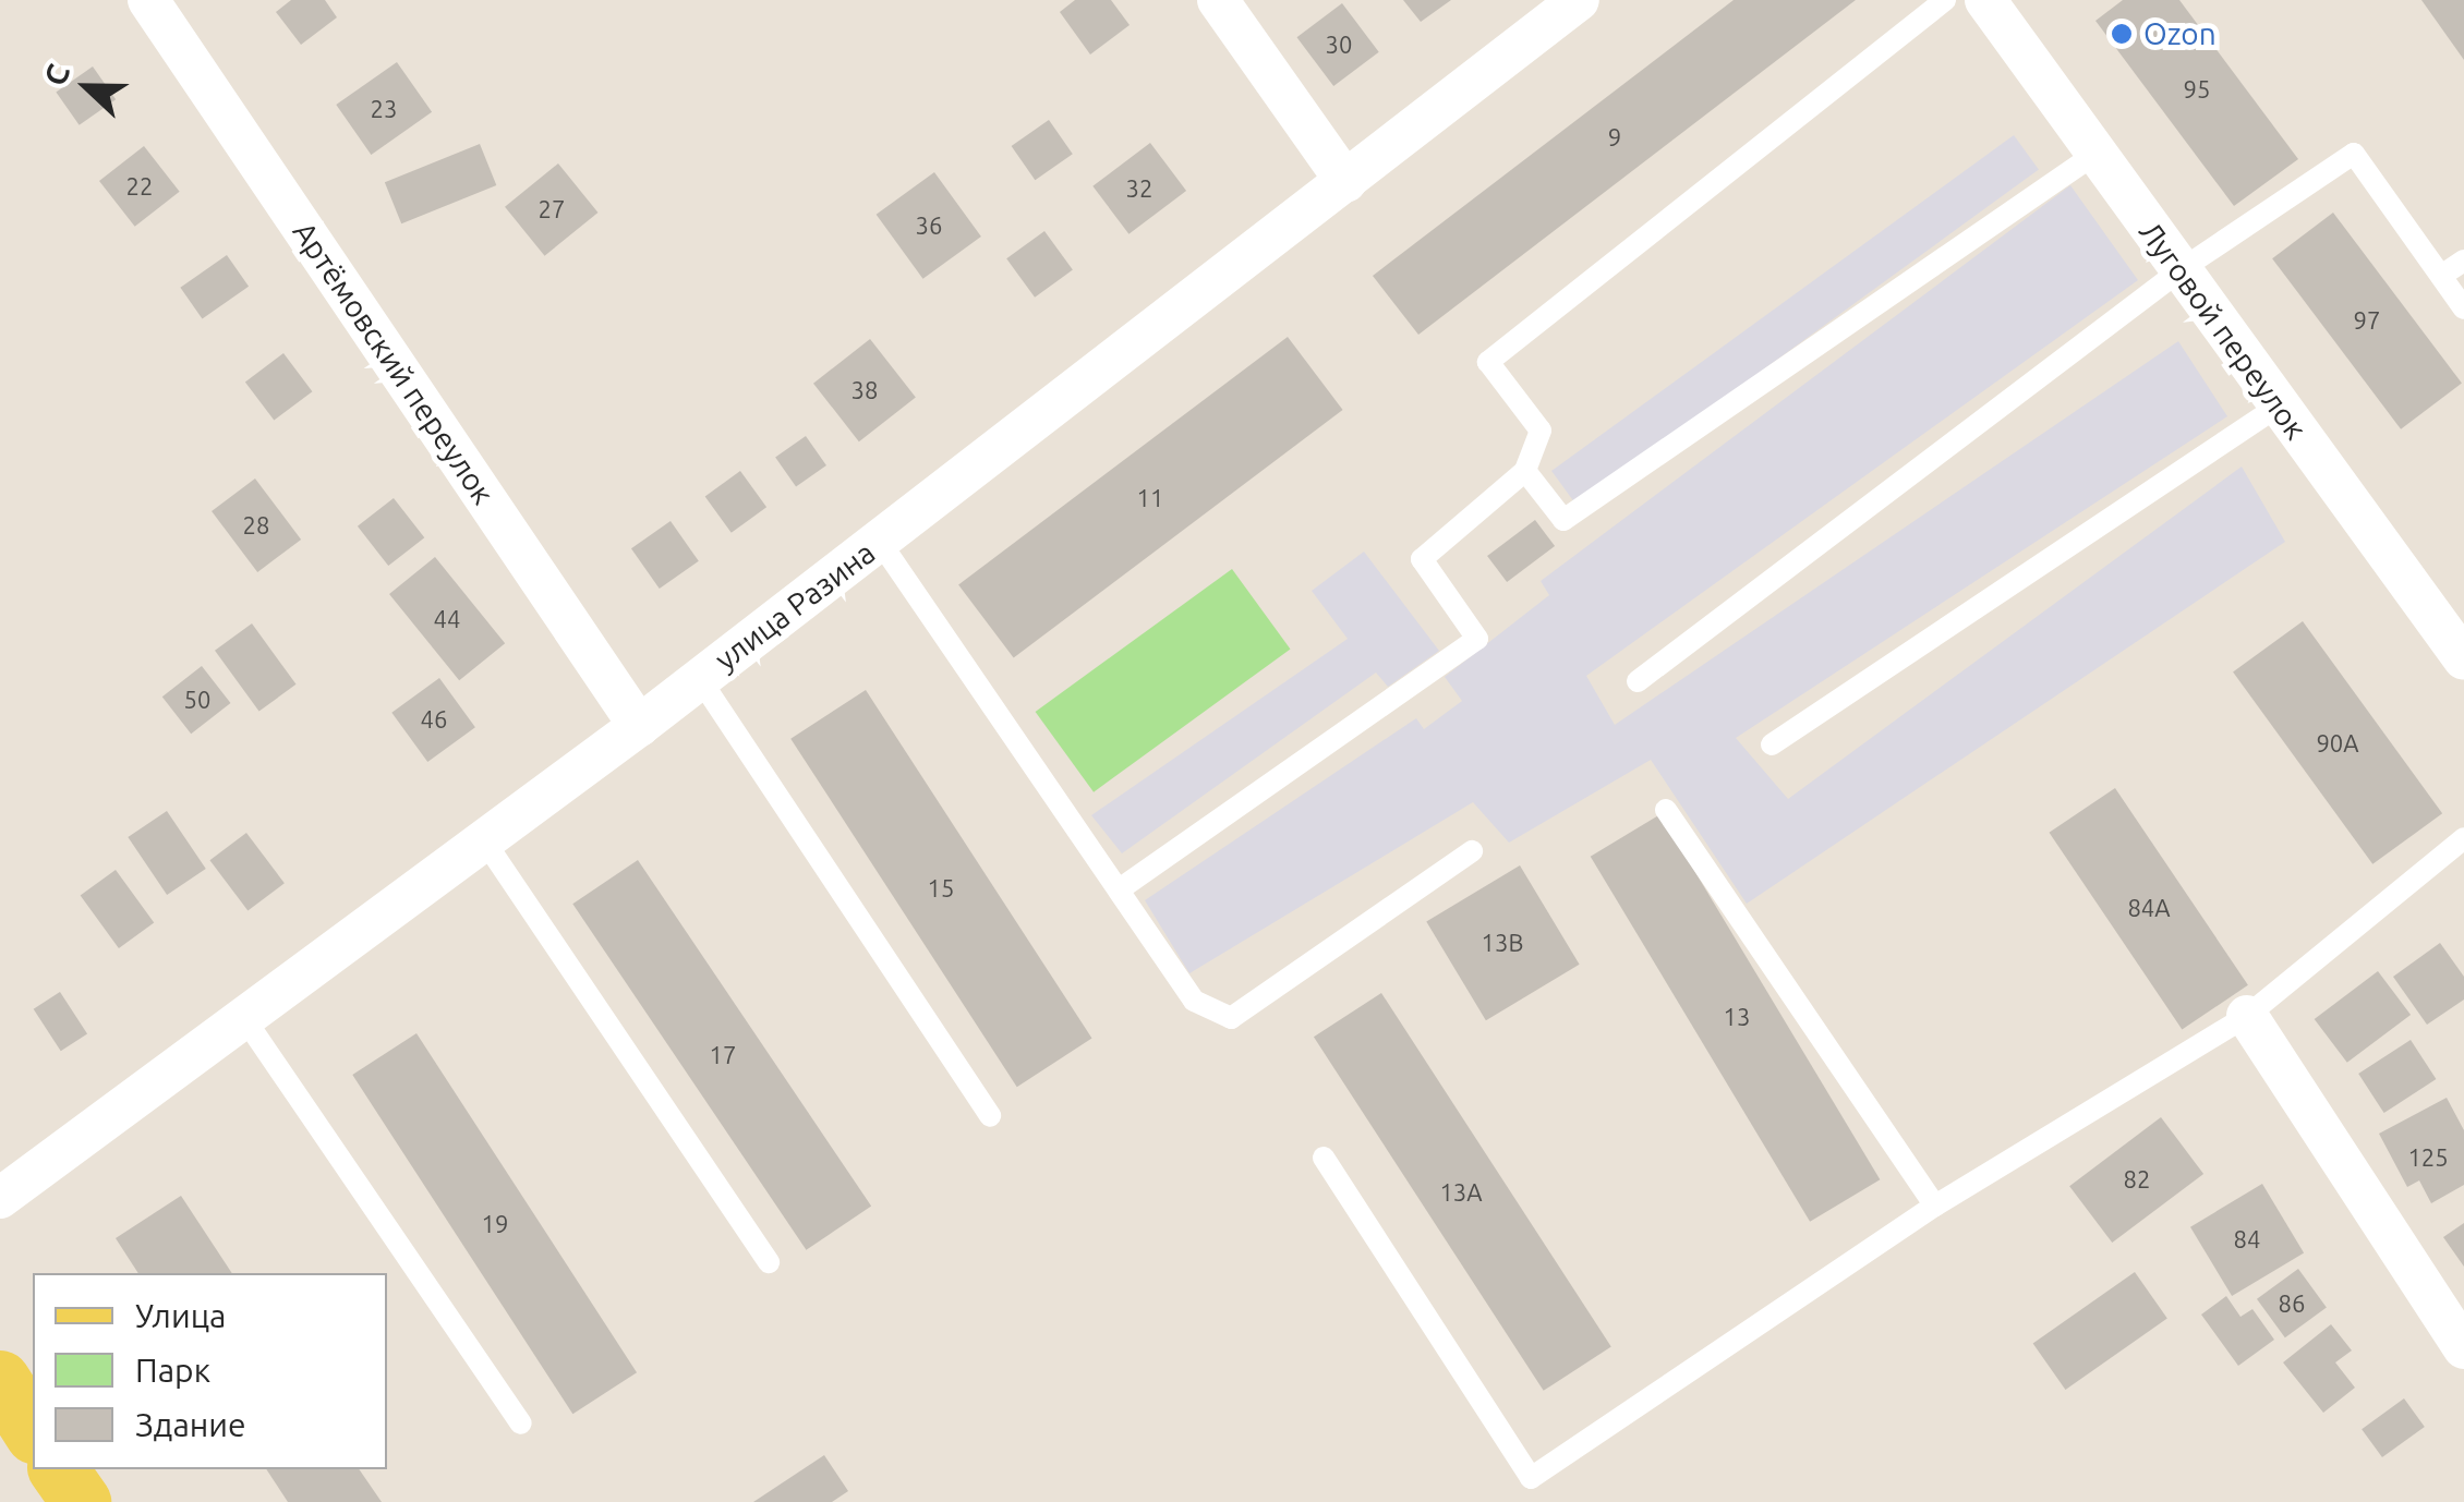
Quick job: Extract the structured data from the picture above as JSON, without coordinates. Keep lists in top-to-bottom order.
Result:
{
  "streets": {
    "street": ["Луговой переулок", "Артёмовский переулок", "улица Разина"]
  },
  "crossings": [
    ["Артёмовский переулок", "улица Разина"]
  ],
  "places": ["Ozon"],
  "house_numbers": [
    "30",
    "95",
    "23",
    "9",
    "22",
    "32",
    "27",
    "36",
    "97",
    "38",
    "11",
    "28",
    "44",
    "50",
    "46",
    "90А",
    "15",
    "84А",
    "13В",
    "13",
    "17",
    "125",
    "82",
    "13А",
    "19",
    "84",
    "86"
  ],
  "legend": ["Улица", "Парк", "Здание"],
  "north": "left"
}
